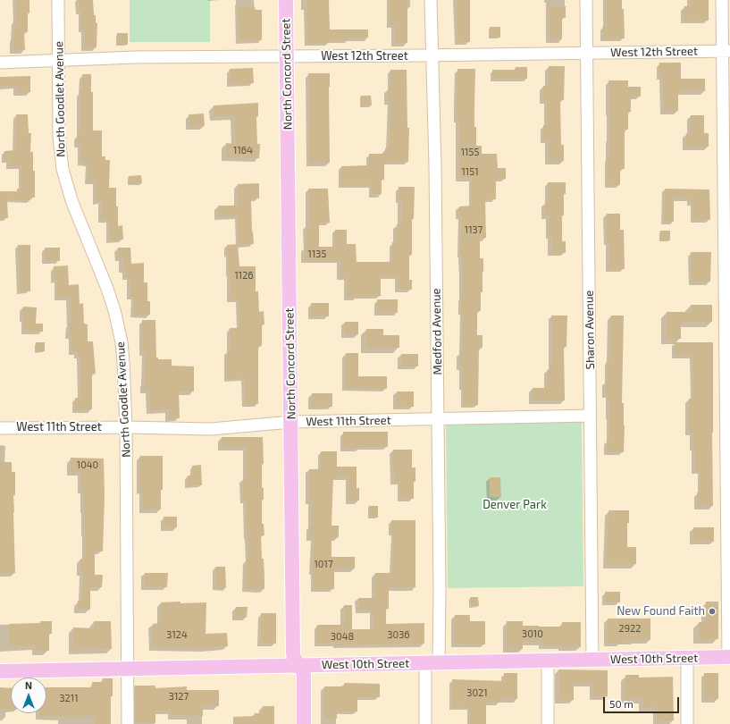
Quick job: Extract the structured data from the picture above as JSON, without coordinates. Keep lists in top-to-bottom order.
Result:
{
  "streets": {
    "main road": ["North Concord Street", "West 10th Street"],
    "street": [
      "West 12th Street",
      "North Goodlet Avenue",
      "Sharon Avenue",
      "Medford Avenue",
      "West 11th Street"
    ]
  },
  "crossings": [
    ["West 12th Street", "North Concord Street"],
    ["West 12th Street", "North Goodlet Avenue"],
    ["West 12th Street", "Sharon Avenue"],
    ["West 12th Street", "Medford Avenue"],
    ["North Concord Street", "West 11th Street"],
    ["North Concord Street", "West 10th Street"],
    ["North Goodlet Avenue", "West 11th Street"],
    ["North Goodlet Avenue", "West 10th Street"],
    ["Sharon Avenue", "West 11th Street"],
    ["Sharon Avenue", "West 10th Street"],
    ["Medford Avenue", "West 11th Street"],
    ["Medford Avenue", "West 10th Street"]
  ],
  "parks": ["Denver Park"],
  "places": ["New Found Faith"],
  "house_numbers": [
    "1164",
    "1155",
    "1151",
    "1137",
    "1135",
    "1126",
    "1040",
    "1017",
    "2922",
    "3010",
    "3124",
    "3036",
    "3048",
    "3021",
    "3127",
    "3211"
  ],
  "scale_bar": "50 m",
  "north": "top"
}
